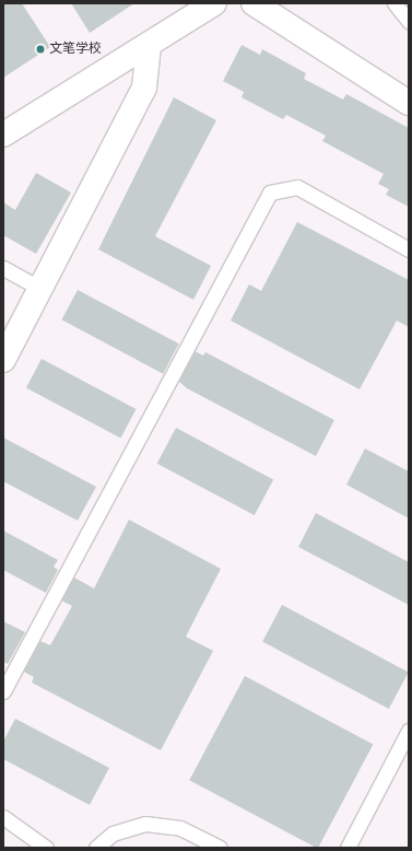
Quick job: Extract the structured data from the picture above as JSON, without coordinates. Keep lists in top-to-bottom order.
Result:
{
  "places": ["文笔学校"]
}
